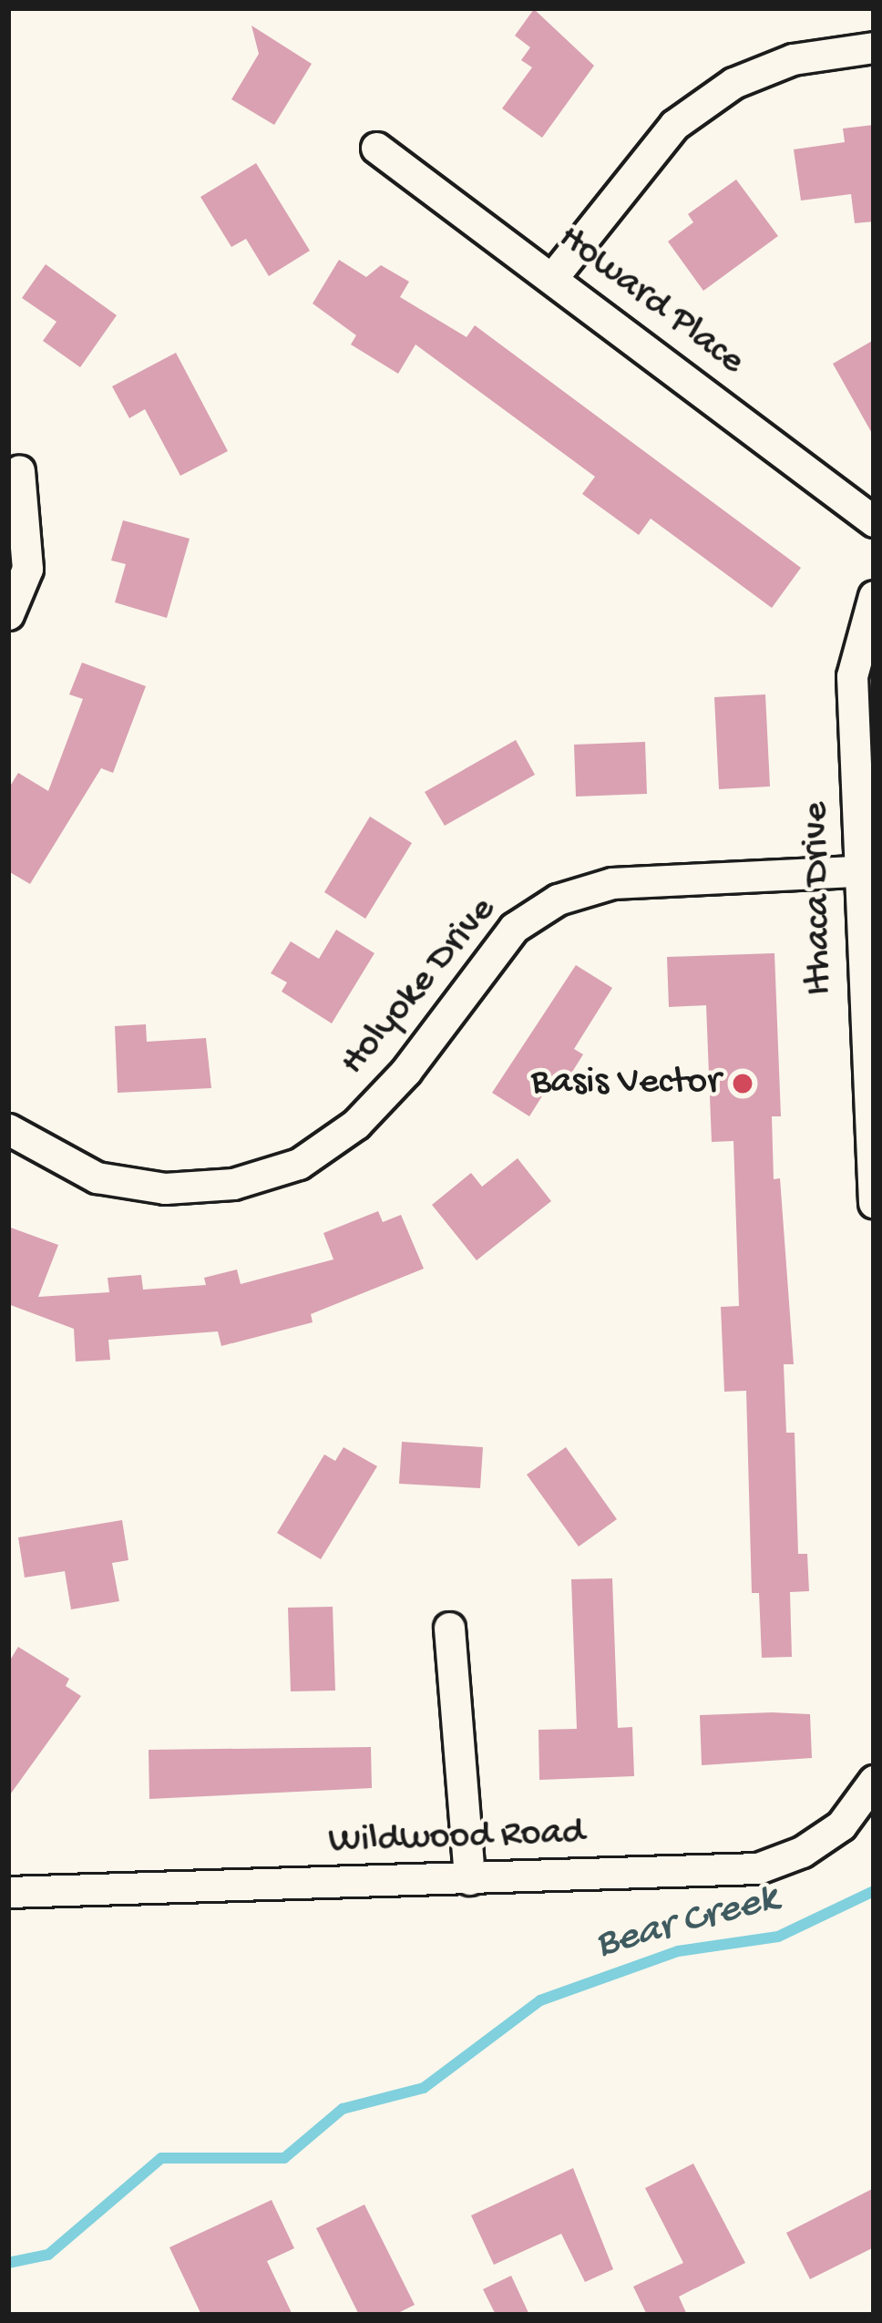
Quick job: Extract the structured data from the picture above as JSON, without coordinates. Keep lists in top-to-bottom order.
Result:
{
  "streets": {
    "street": [
      "Howard Place",
      "Ithaca Drive",
      "Holyoke Drive",
      "Wildwood Road"
    ]
  },
  "crossings": [
    ["Ithaca Drive", "Holyoke Drive"]
  ],
  "water": ["Bear Creek"],
  "places": ["Basis Vector"]
}
